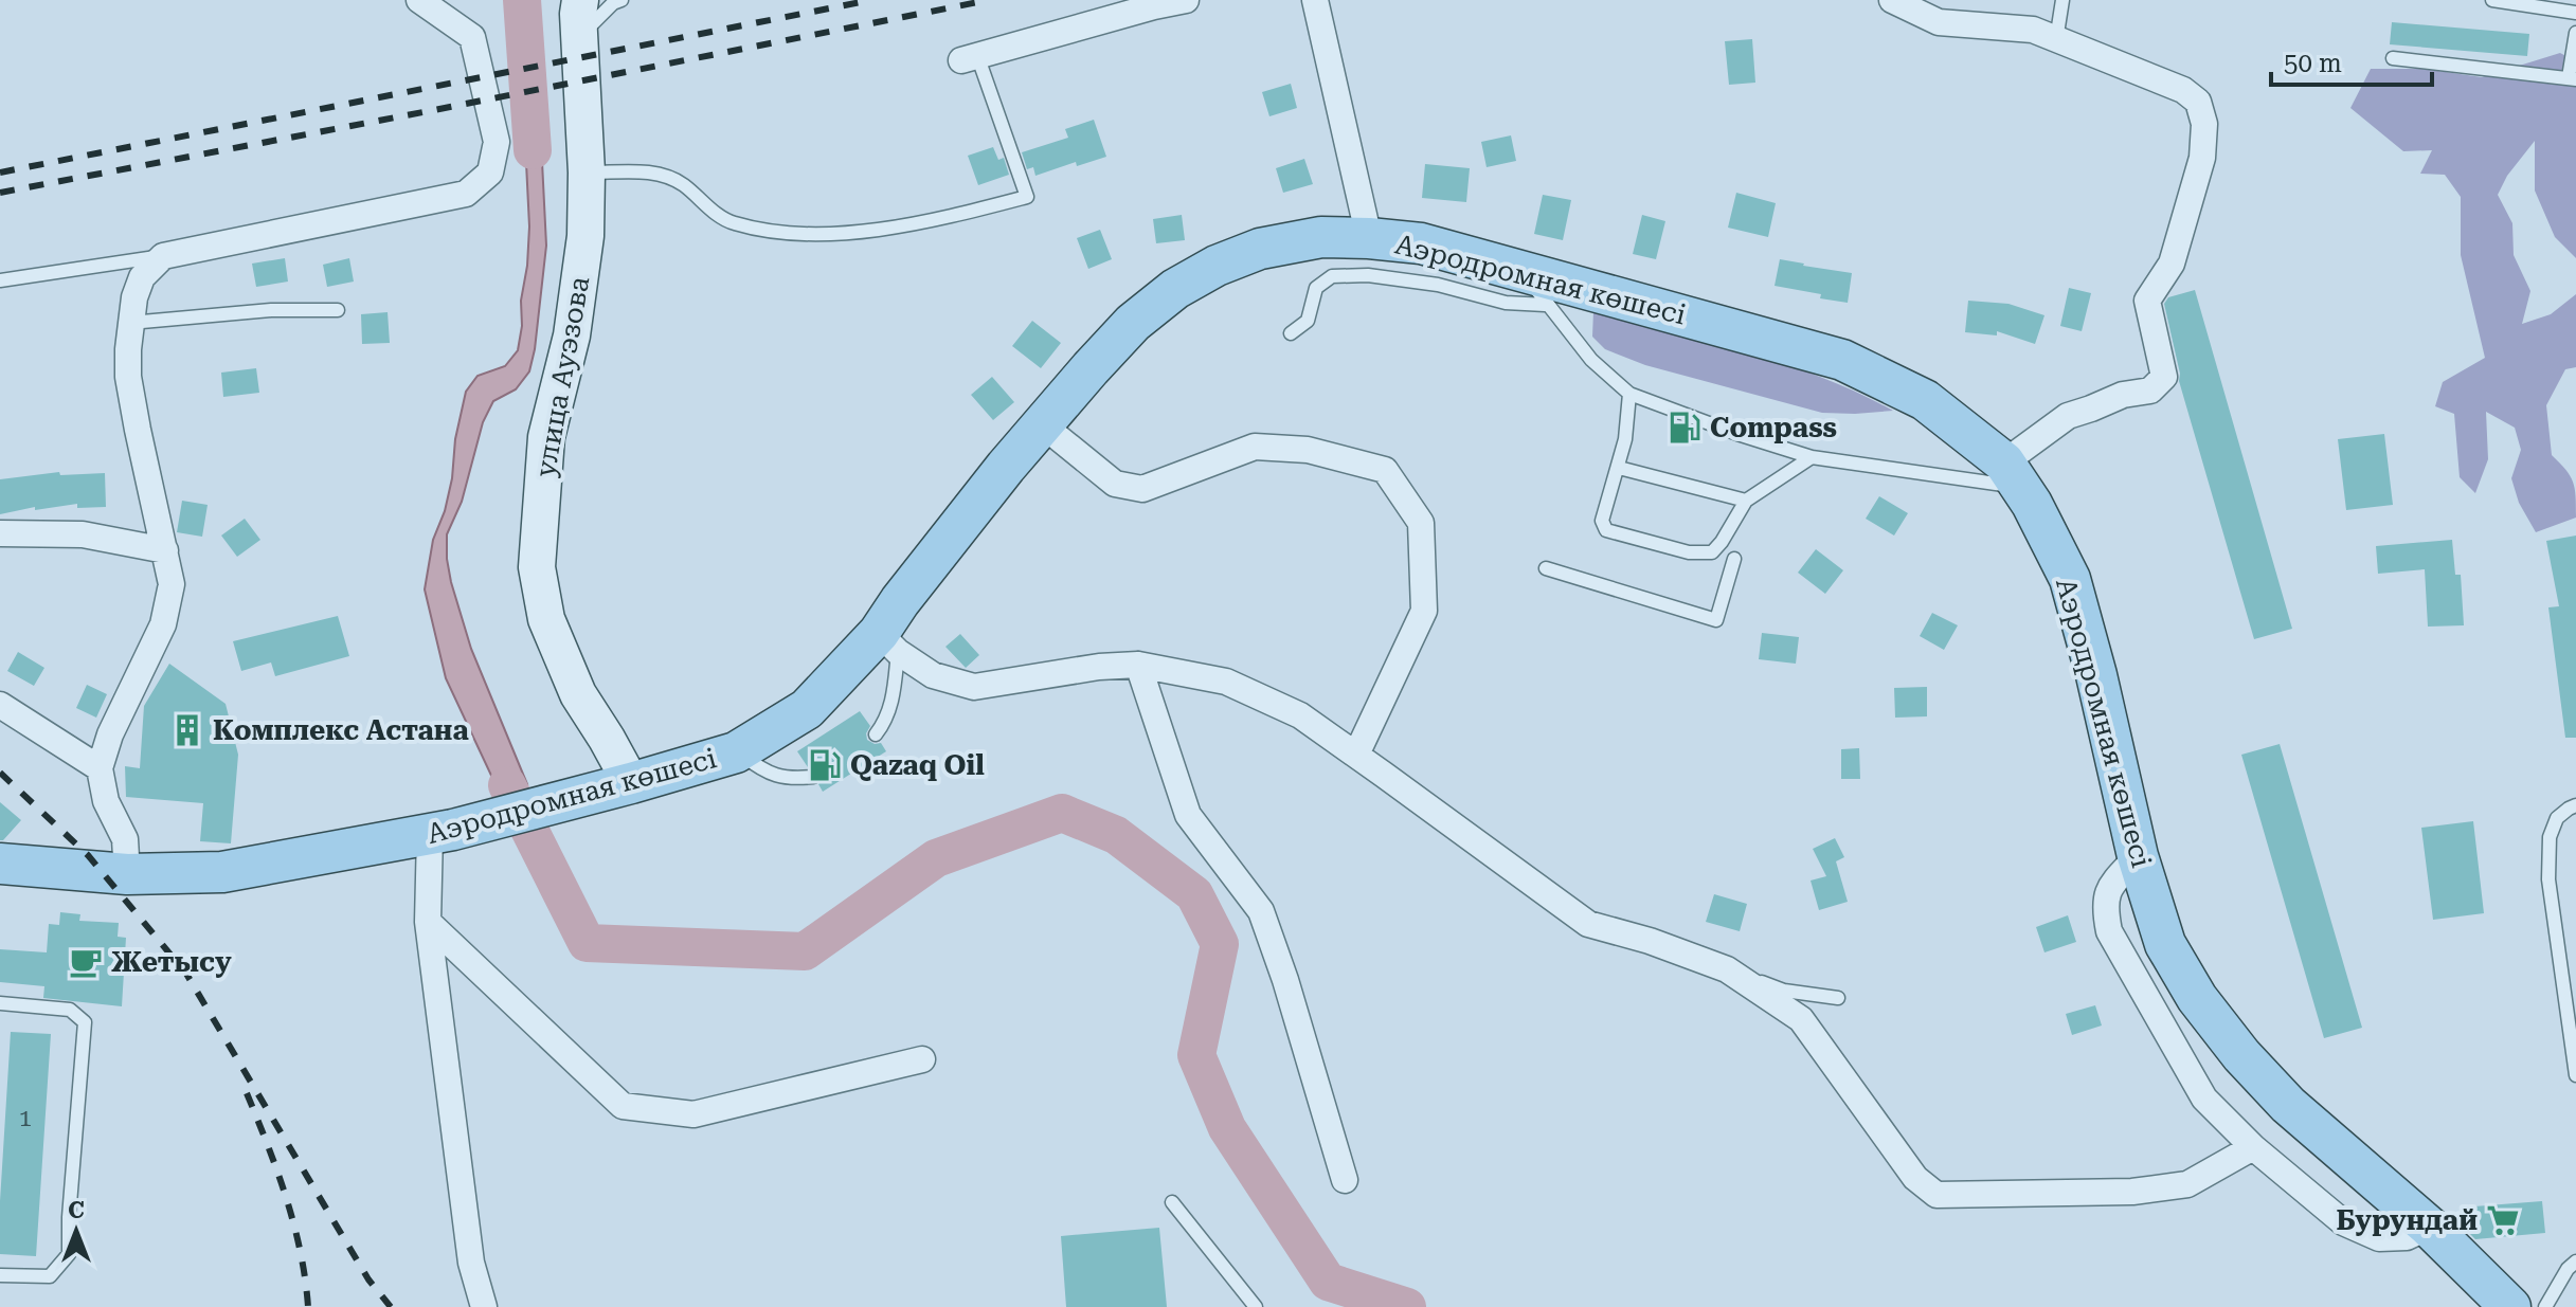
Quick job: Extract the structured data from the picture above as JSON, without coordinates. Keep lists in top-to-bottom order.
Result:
{
  "streets": {
    "main road": ["Аэродромная көшесі", "улица Ауэзова"]
  },
  "crossings": [
    ["Аэродромная көшесі", "улица Ауэзова"]
  ],
  "places": {
    "fuel station": ["Compass", "Qazaq Oil"],
    "building": ["Комплекс Астана"],
    "cafe": ["Жетысу"],
    "supermarket": ["Бурундай"]
  },
  "house_numbers": ["1"],
  "scale_bar": "50 m",
  "north": "top"
}
